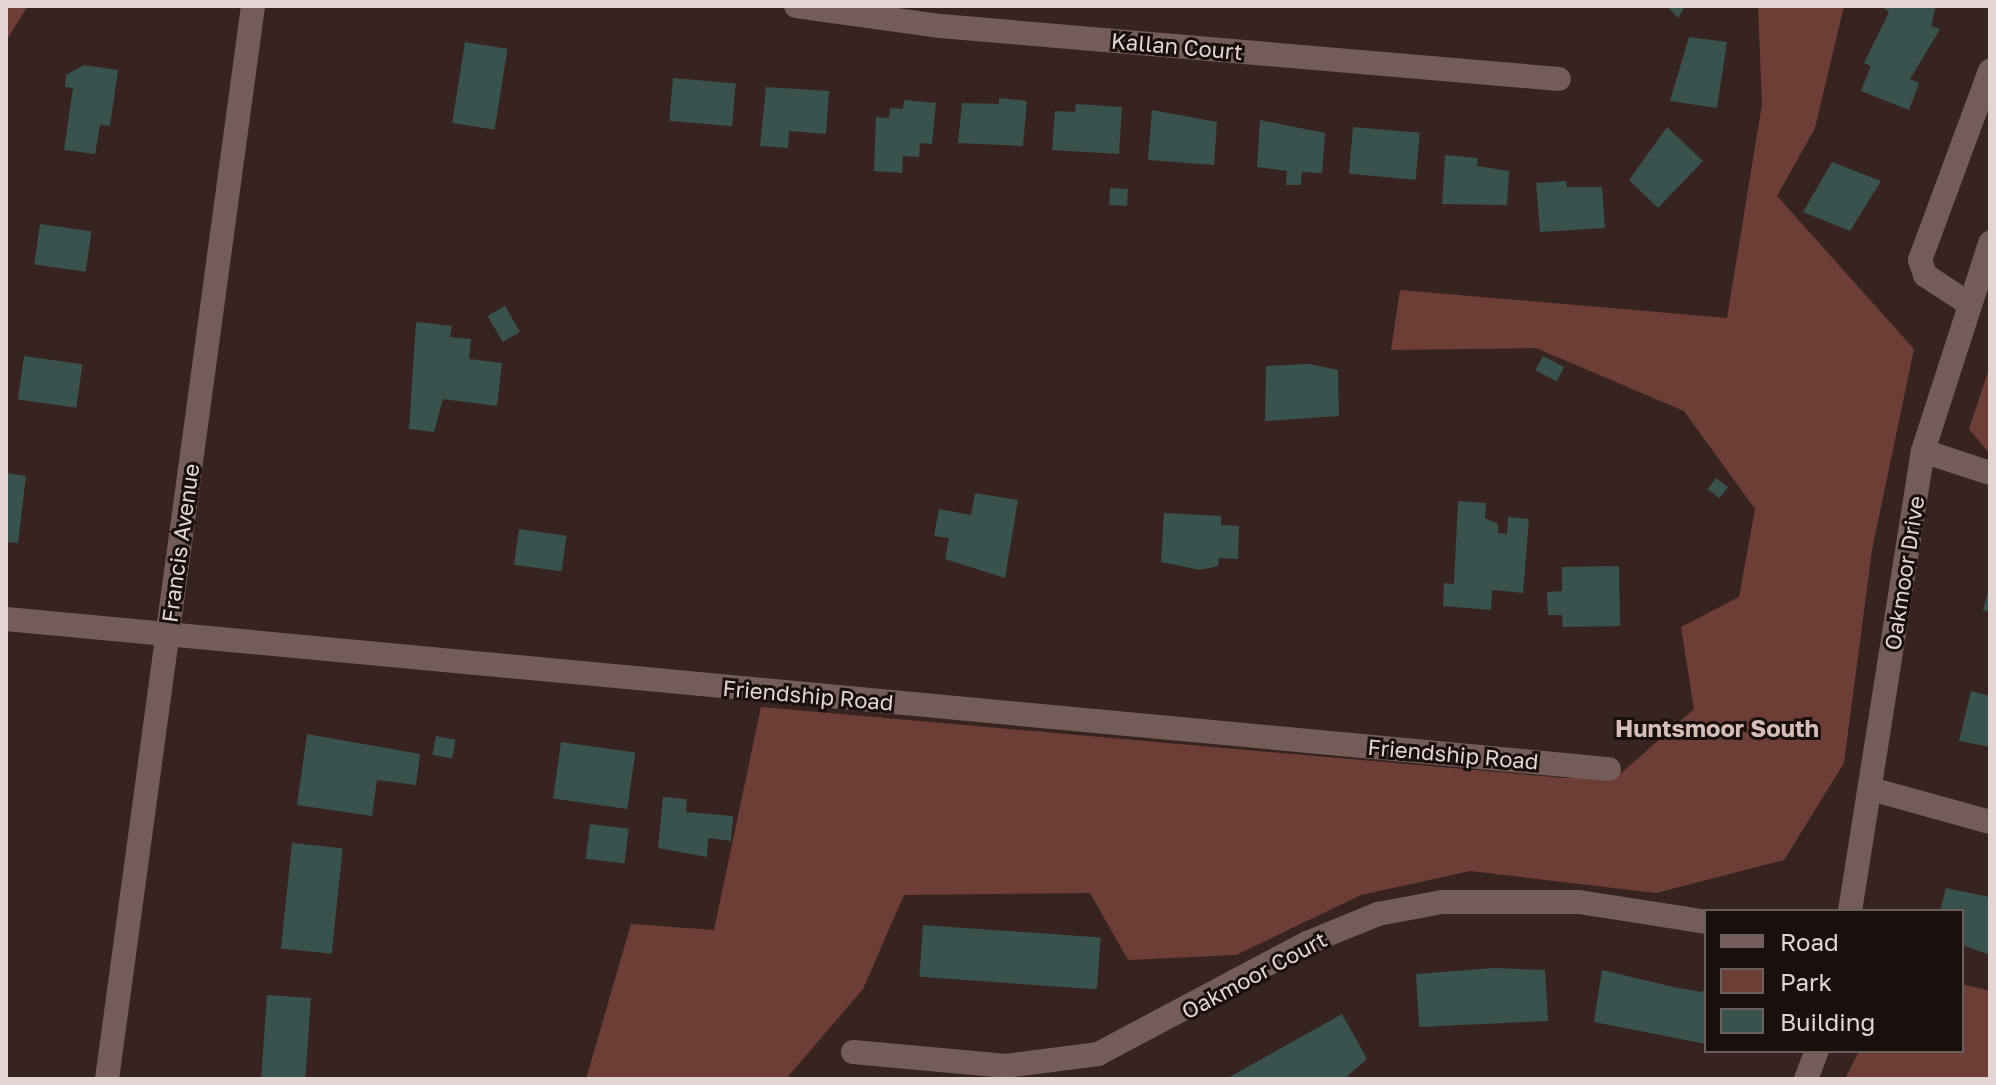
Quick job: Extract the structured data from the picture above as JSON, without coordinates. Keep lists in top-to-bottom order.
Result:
{
  "streets": {
    "street": [
      "Kallan Court",
      "Francis Avenue",
      "Oakmoor Drive",
      "Friendship Road",
      "Oakmoor Court"
    ]
  },
  "crossings": [
    ["Francis Avenue", "Friendship Road"]
  ],
  "districts": ["Huntsmoor South"],
  "legend": ["Road", "Park", "Building"]
}
